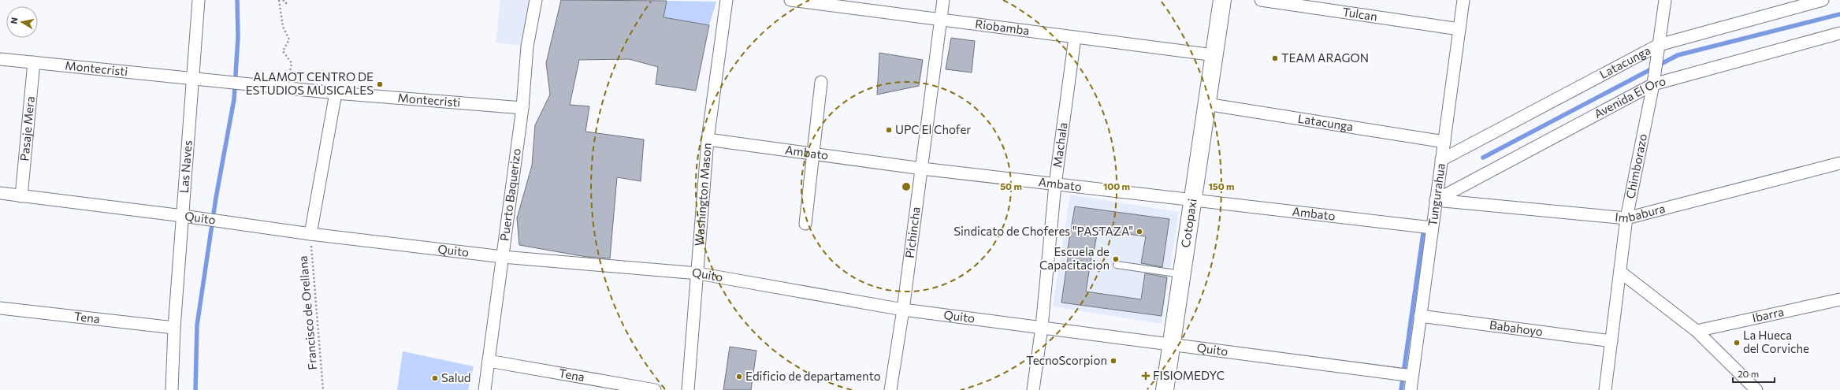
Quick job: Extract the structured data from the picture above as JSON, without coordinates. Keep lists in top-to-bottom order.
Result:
{
  "streets": {
    "street": [
      "Tulcan",
      "Riobamba",
      "Latacunga",
      "Montecristi",
      "Avenida El Oro",
      "Pasaje Mera",
      "Machala",
      "Ambato",
      "Chimborazo",
      "Las Naves",
      "Washington Mason",
      "Tungurahua",
      "Puerto Baquerizo",
      "Imbabura",
      "Quito",
      "Cotopaxi",
      "Pichincha",
      "Ibarra",
      "Tena",
      "Babahoyo"
    ],
    "path": ["Francisco de Orellana"]
  },
  "crossings": [
    ["Tulcan", "Tungurahua"],
    ["Riobamba", "Machala"],
    ["Riobamba", "Cotopaxi"],
    ["Riobamba", "Pichincha"],
    ["Latacunga", "Chimborazo"],
    ["Latacunga", "Tungurahua"],
    ["Latacunga", "Cotopaxi"],
    ["Montecristi", "Pasaje Mera"],
    ["Montecristi", "Las Naves"],
    ["Montecristi", "Puerto Baquerizo"],
    ["Avenida El Oro", "Chimborazo"],
    ["Avenida El Oro", "Tungurahua"],
    ["Avenida El Oro", "Imbabura"],
    ["Pasaje Mera", "Quito"],
    ["Machala", "Ambato"],
    ["Machala", "Quito"],
    ["Ambato", "Washington Mason"],
    ["Ambato", "Tungurahua"],
    ["Ambato", "Cotopaxi"],
    ["Ambato", "Pichincha"],
    ["Chimborazo", "Imbabura"],
    ["Chimborazo", "Babahoyo"],
    ["Las Naves", "Quito"],
    ["Las Naves", "Tena"],
    ["Washington Mason", "Quito"],
    ["Tungurahua", "Imbabura"],
    ["Tungurahua", "Quito"],
    ["Tungurahua", "Babahoyo"],
    ["Puerto Baquerizo", "Quito"],
    ["Puerto Baquerizo", "Tena"],
    ["Quito", "Cotopaxi"],
    ["Quito", "Pichincha"],
    ["Quito", "Francisco de Orellana"]
  ],
  "places": {
    "other": [
      "TEAM ARAGON",
      "ALAMOT CENTRO DE ESTUDIOS MUSICALES",
      "UPC El Chofer",
      "Sindicato de Choferes \"PASTAZA\"",
      "Escuela de Capacitacion",
      "La Hueca del Corviche",
      "TecnoScorpion",
      "Edificio de departamento",
      "Salud"
    ],
    "health": ["FISIOMEDYC"]
  },
  "scale_bar": "20 m",
  "north": "left",
  "rings": ["50 m", "100 m", "150 m"]
}
